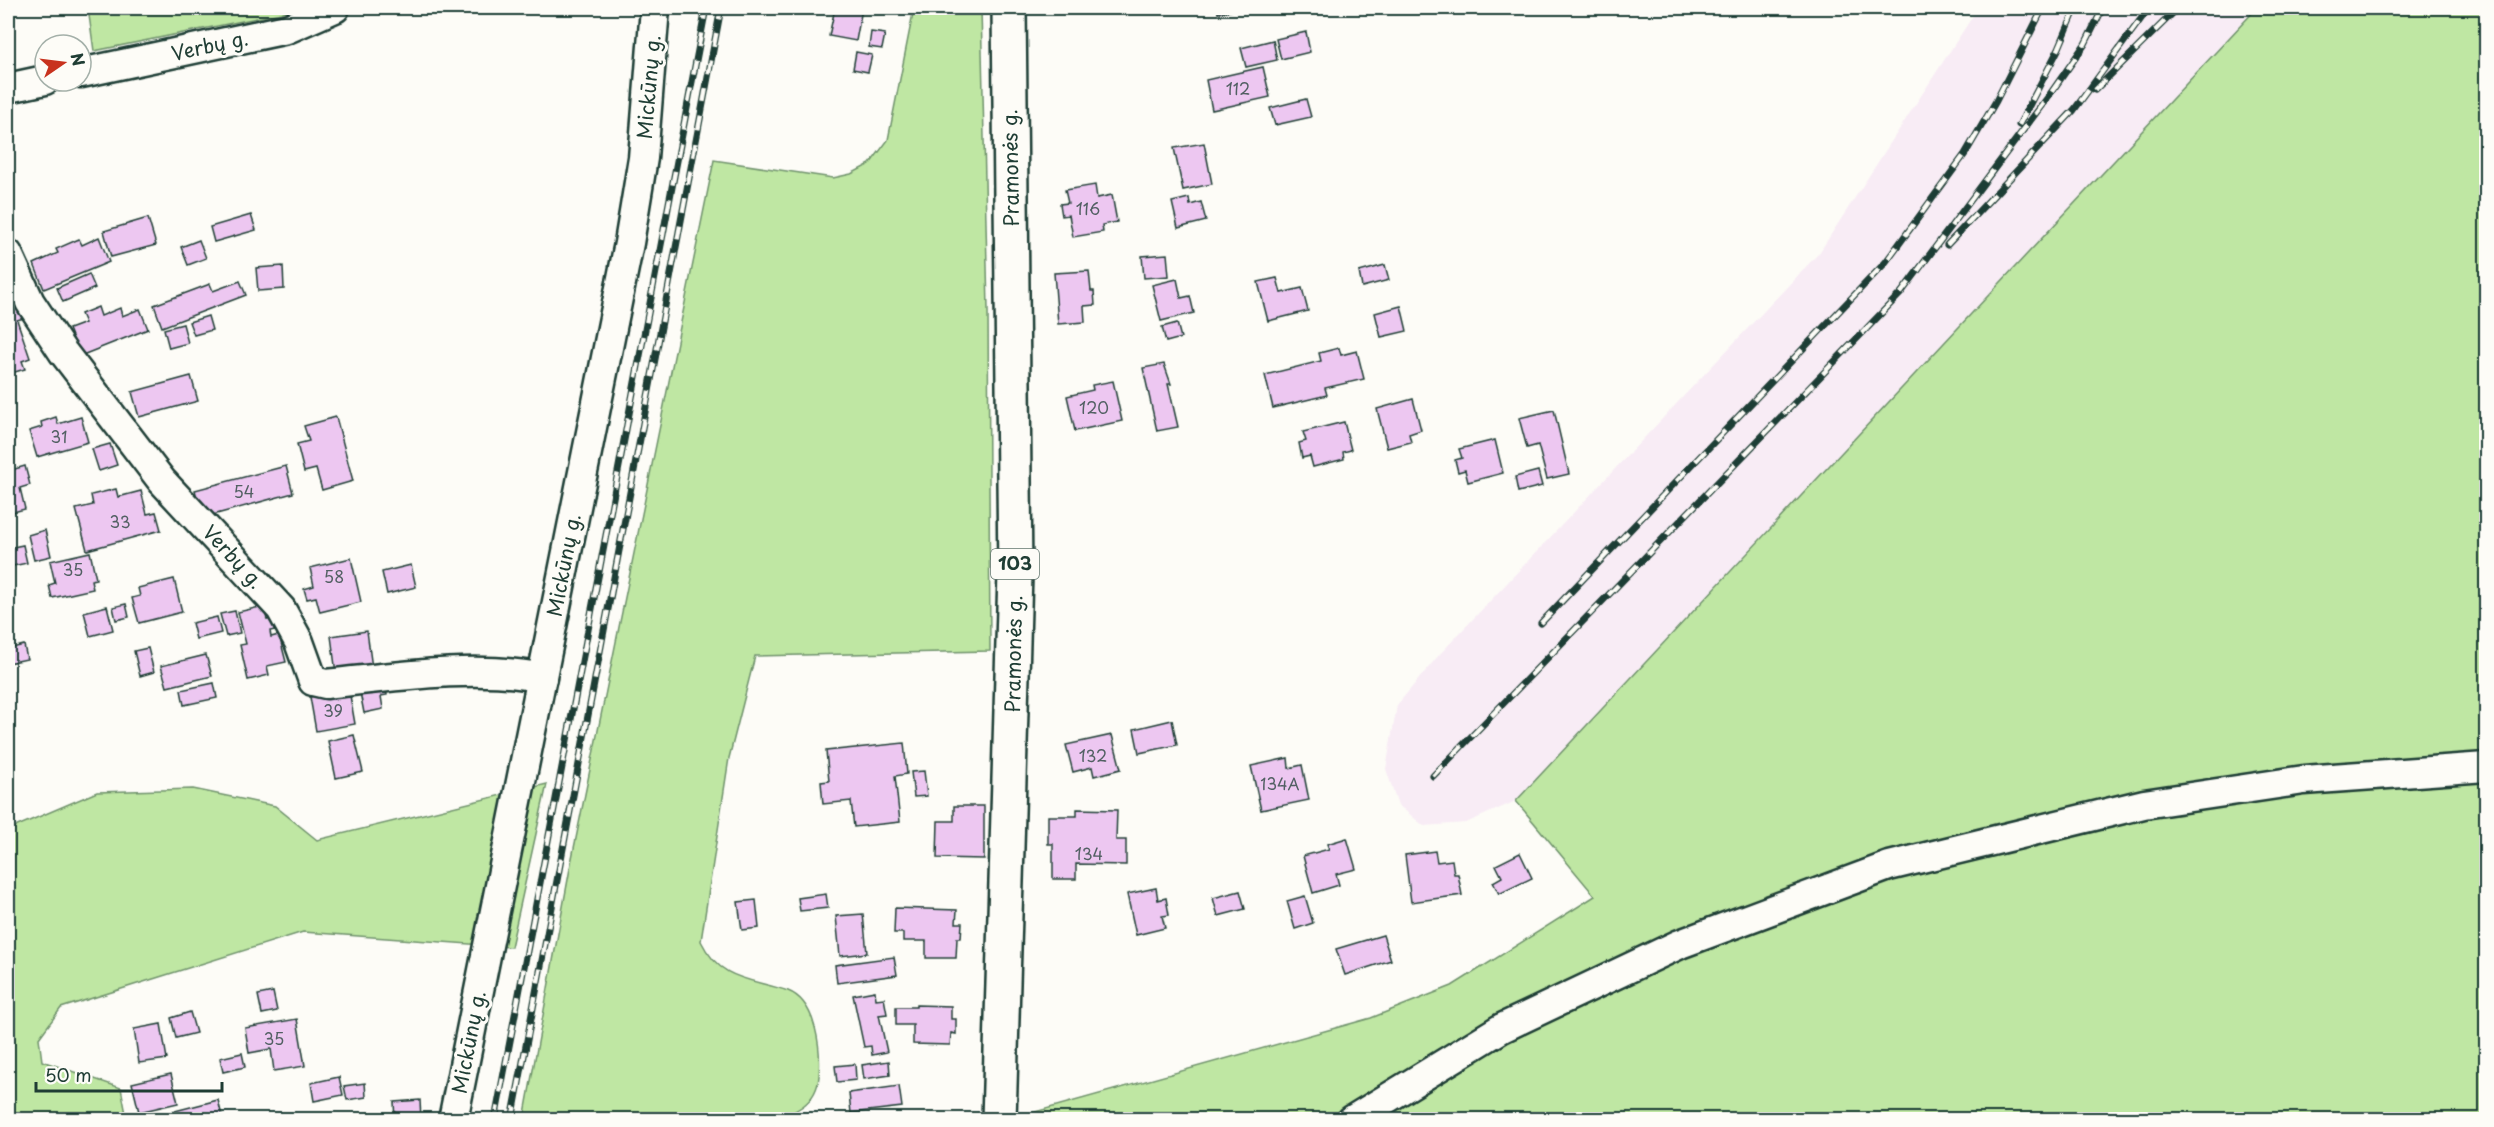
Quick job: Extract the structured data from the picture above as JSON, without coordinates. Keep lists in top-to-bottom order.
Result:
{
  "streets": {
    "main road": ["Pramonės g.", "103"],
    "street": ["Verbų g.", "Mickūnų g."]
  },
  "crossings": [
    ["Verbų g.", "Mickūnų g."]
  ],
  "house_numbers": [
    "112",
    "116",
    "120",
    "31",
    "54",
    "33",
    "35",
    "58",
    "39",
    "132",
    "134A",
    "134",
    "35"
  ],
  "scale_bar": "50 m",
  "north": "right"
}
